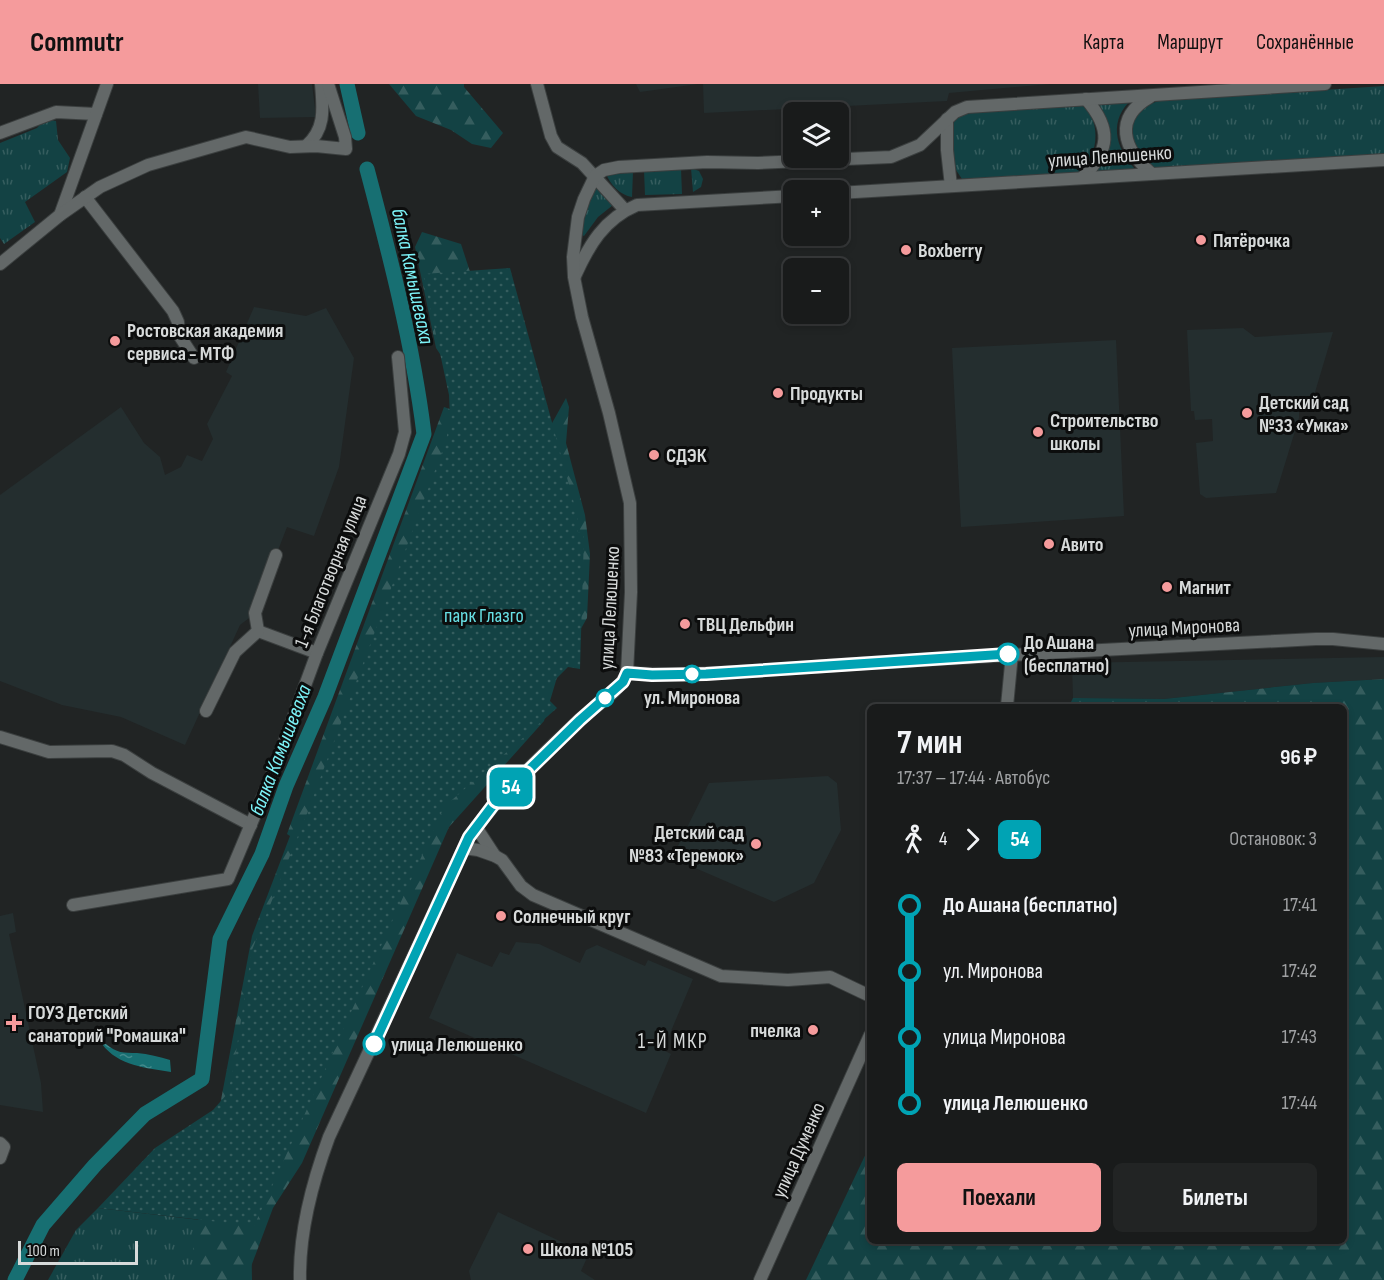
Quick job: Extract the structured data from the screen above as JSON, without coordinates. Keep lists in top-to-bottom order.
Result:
{
  "streets": {
    "street": [
      "улица Лелюшенко",
      "1-я Благотворная улица",
      "улица Миронова",
      "улица Думенко"
    ]
  },
  "crossings": [
    ["улица Лелюшенко", "улица Миронова"]
  ],
  "districts": ["1-Й МКР"],
  "water": ["балка Камышеваха"],
  "parks": ["парк Глазго"],
  "places": {
    "other": [
      "Пятёрочка",
      "Boxberry",
      "Ростовская академия сервиса - МТФ",
      "Продукты",
      "Детский сад №33 «Умка»",
      "Строительство школы",
      "СДЭК",
      "Авито",
      "Магнит",
      "ТВЦ Дельфин",
      "До Ашана (бесплатно)",
      "ул. Миронова",
      "Детский сад №83 «Теремок»",
      "Солнечный круг",
      "пчелка",
      "улица Лелюшенко",
      "Школа №105"
    ],
    "health": ["ГОУЗ Детский санаторий \"Ромашка\""]
  },
  "lines": ["bus line 54"],
  "scale_bar": "100 m",
  "page": {
    "header": "Commutr",
    "nav": ["Карта", "Маршрут", "Сохранённые"],
    "on_map": "54",
    "map_buttons": ["+", "−"],
    "heading": ["7 мин", "17:37 – 17:44 · Автобус", "96 ₽"],
    "legs": ["4", "54", "Остановок: 3"],
    "list": [
      {
        "name": "До Ашана (бесплатно)",
        "value": "17:41"
      },
      {
        "name": "ул. Миронова",
        "value": "17:42"
      },
      {
        "name": "улица Миронова",
        "value": "17:43"
      },
      {
        "name": "улица Лелюшенко",
        "value": "17:44"
      }
    ],
    "buttons": ["Поехали", "Билеты"],
    "scale": "100 m"
  }
}
